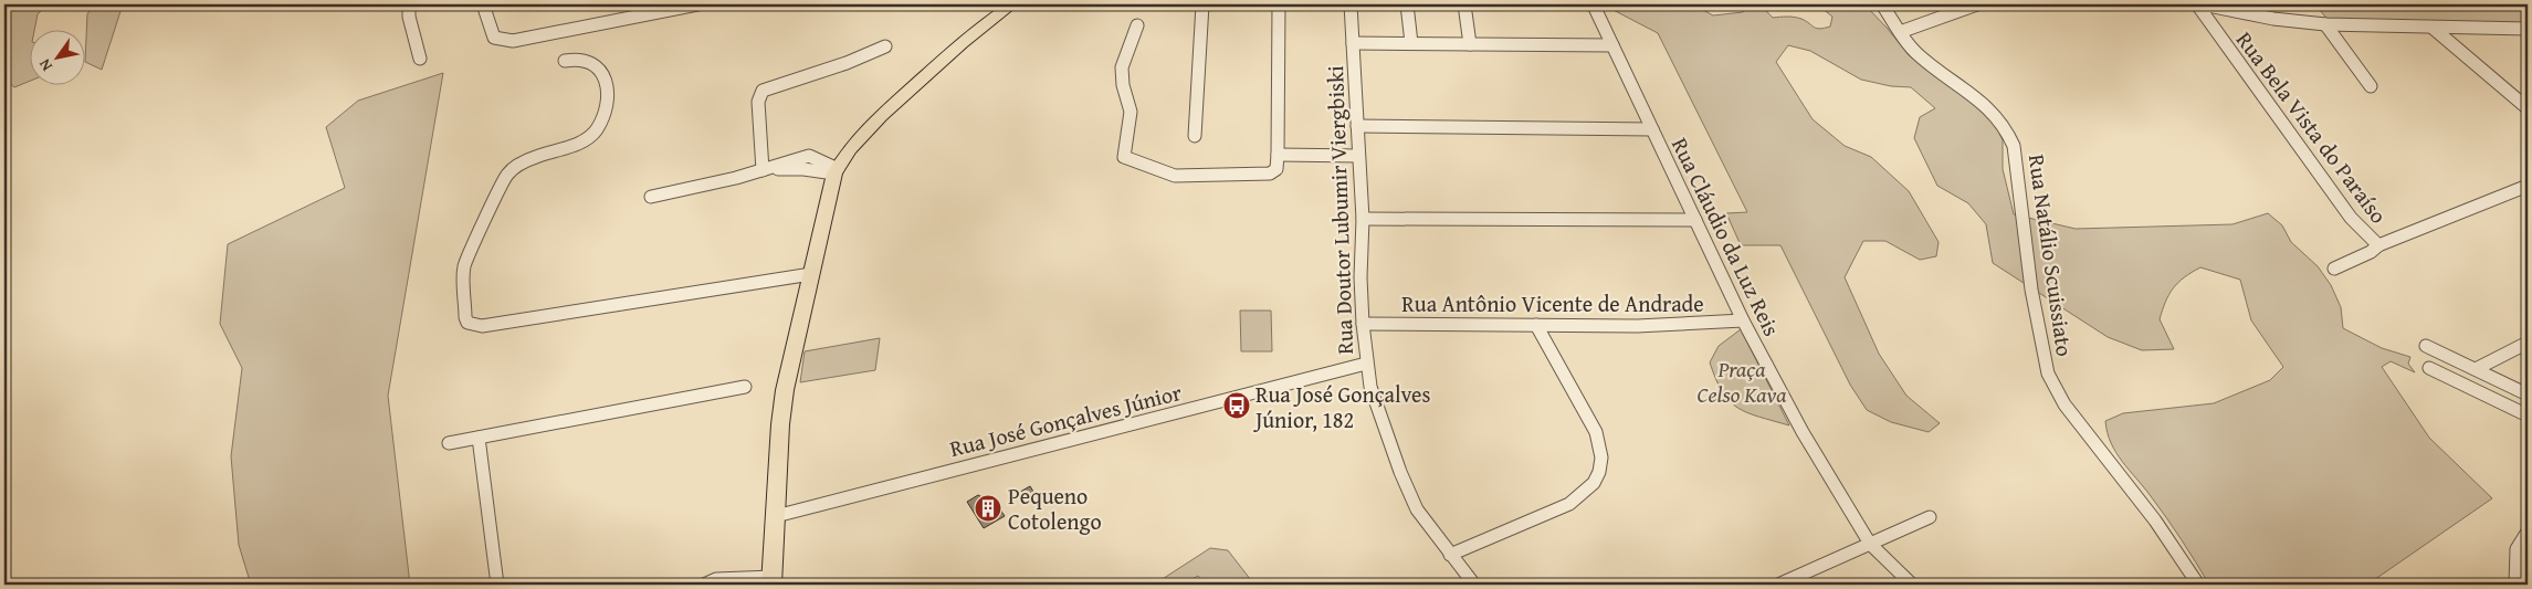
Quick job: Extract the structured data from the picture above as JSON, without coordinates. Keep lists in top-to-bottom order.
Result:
{
  "streets": {
    "street": [
      "Rua Bela Vista do Paraíso",
      "Rua Doutor Lubumir Viergbiski",
      "Rua Cláudio da Luz Reis",
      "Rua Natálio Scuissiato",
      "Rua Antônio Vicente de Andrade",
      "Rua José Gonçalves Júnior"
    ]
  },
  "crossings": [
    ["Rua Doutor Lubumir Viergbiski", "Rua Antônio Vicente de Andrade"],
    ["Rua Doutor Lubumir Viergbiski", "Rua José Gonçalves Júnior"],
    ["Rua Cláudio da Luz Reis", "Rua Antônio Vicente de Andrade"]
  ],
  "parks": ["Praça Celso Kava"],
  "places": {
    "bus stop": ["Rua José Gonçalves Júnior, 182"],
    "building": ["Pequeno Cotolengo"]
  },
  "north": "bottom left"
}
